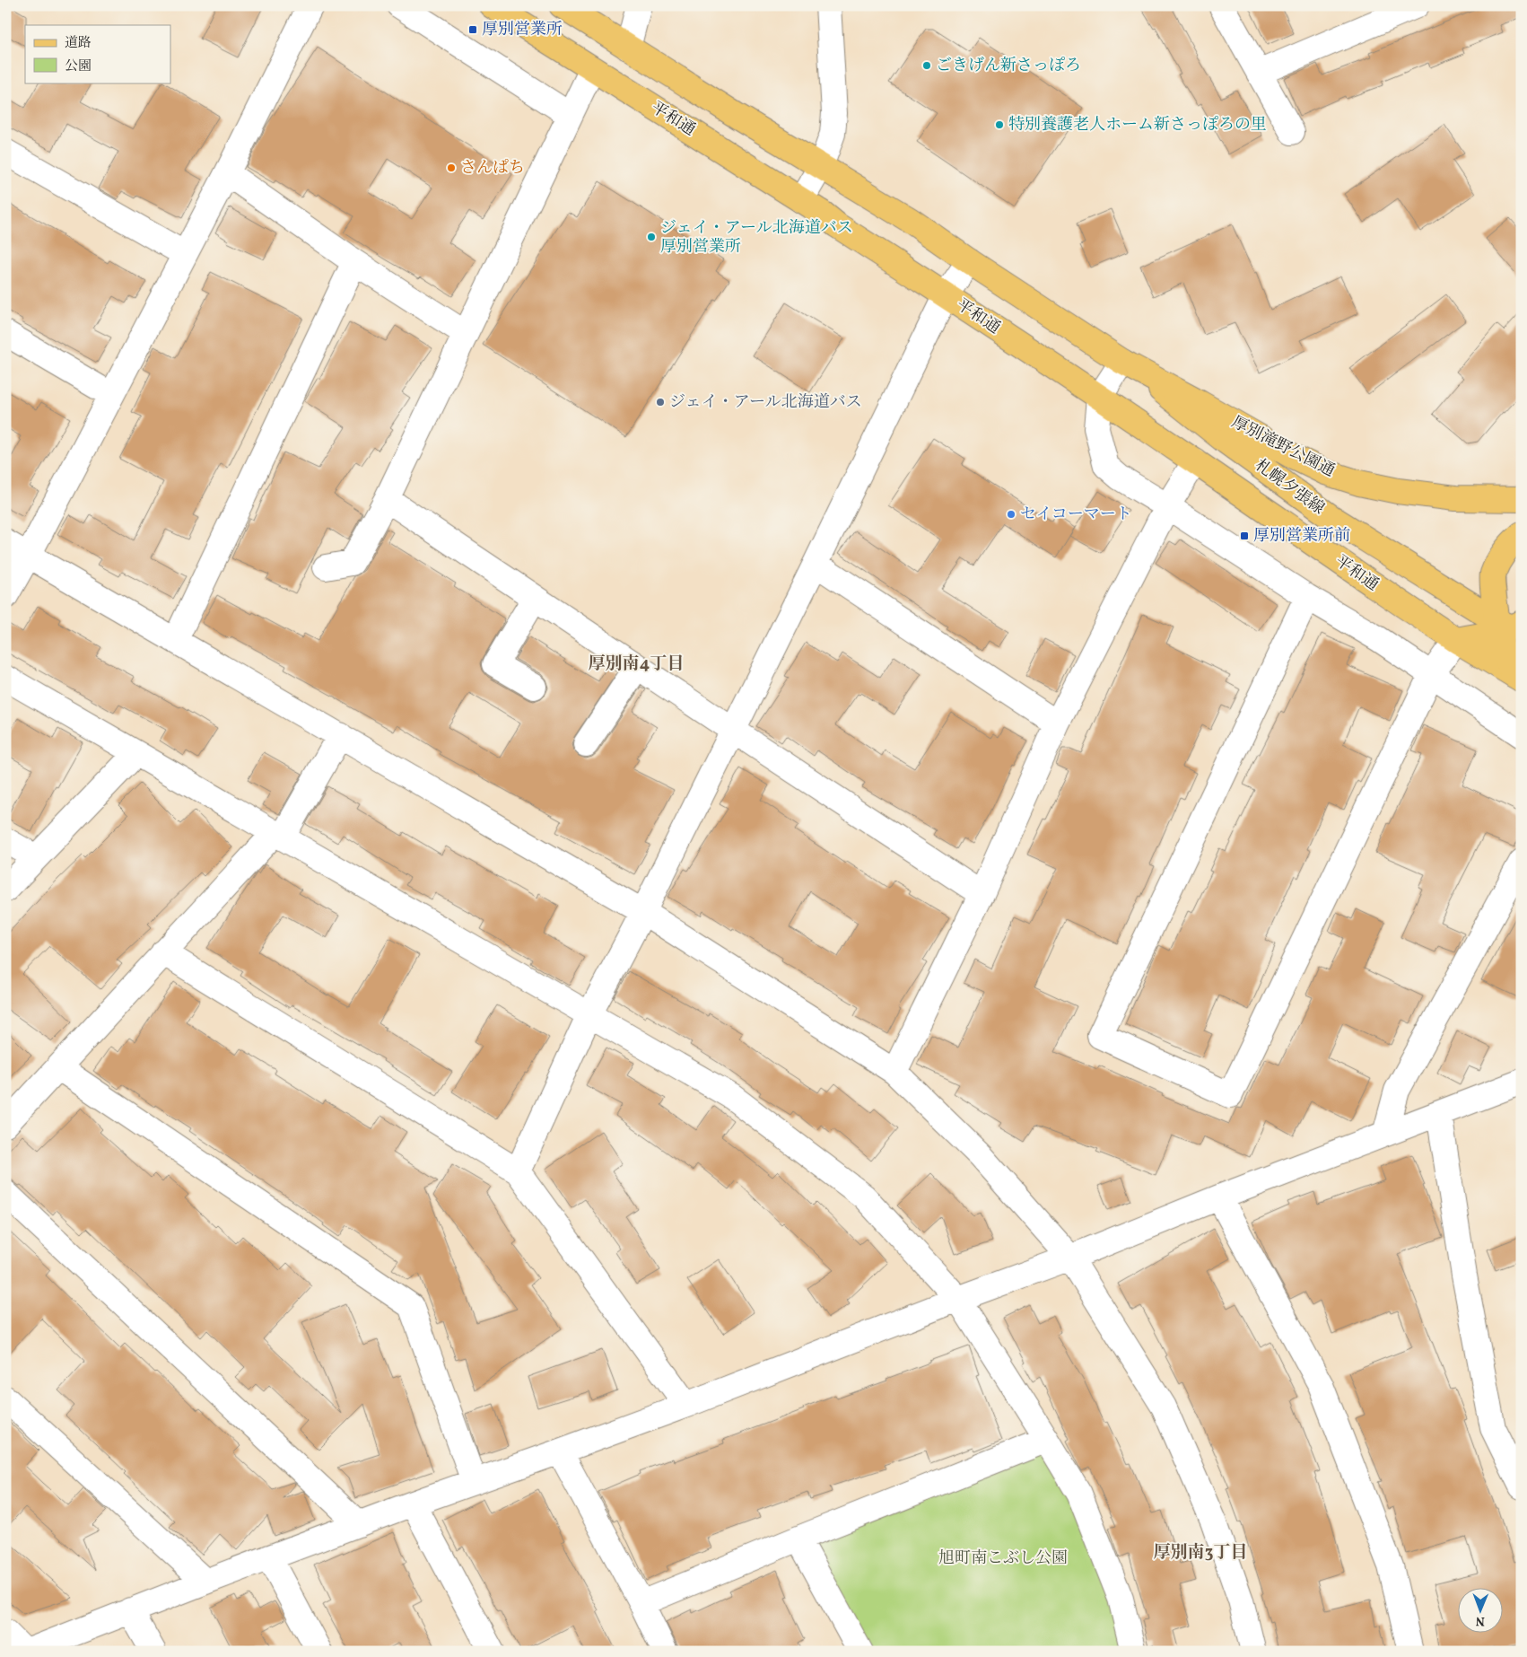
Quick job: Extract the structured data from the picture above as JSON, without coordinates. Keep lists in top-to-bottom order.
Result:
{
  "streets": {
    "main road": ["平和通", "厚別滝野公園通", "札幌夕張線"]
  },
  "crossings": [
    ["厚別滝野公園通", "札幌夕張線"]
  ],
  "districts": ["厚別南4丁目", "厚別南3丁目"],
  "parks": ["旭町南こぶし公園"],
  "places": {
    "transit": ["厚別営業所", "厚別営業所前"],
    "other": [
      "ごきげん新さっぽろ",
      "特別養護老人ホーム新さっぽろの里",
      "さんぱち",
      "ジェイ・アール北海道バス 厚別営業所",
      "ジェイ・アール北海道バス",
      "セイコーマート"
    ]
  },
  "legend": ["道路", "公園"],
  "north": "bottom"
}
